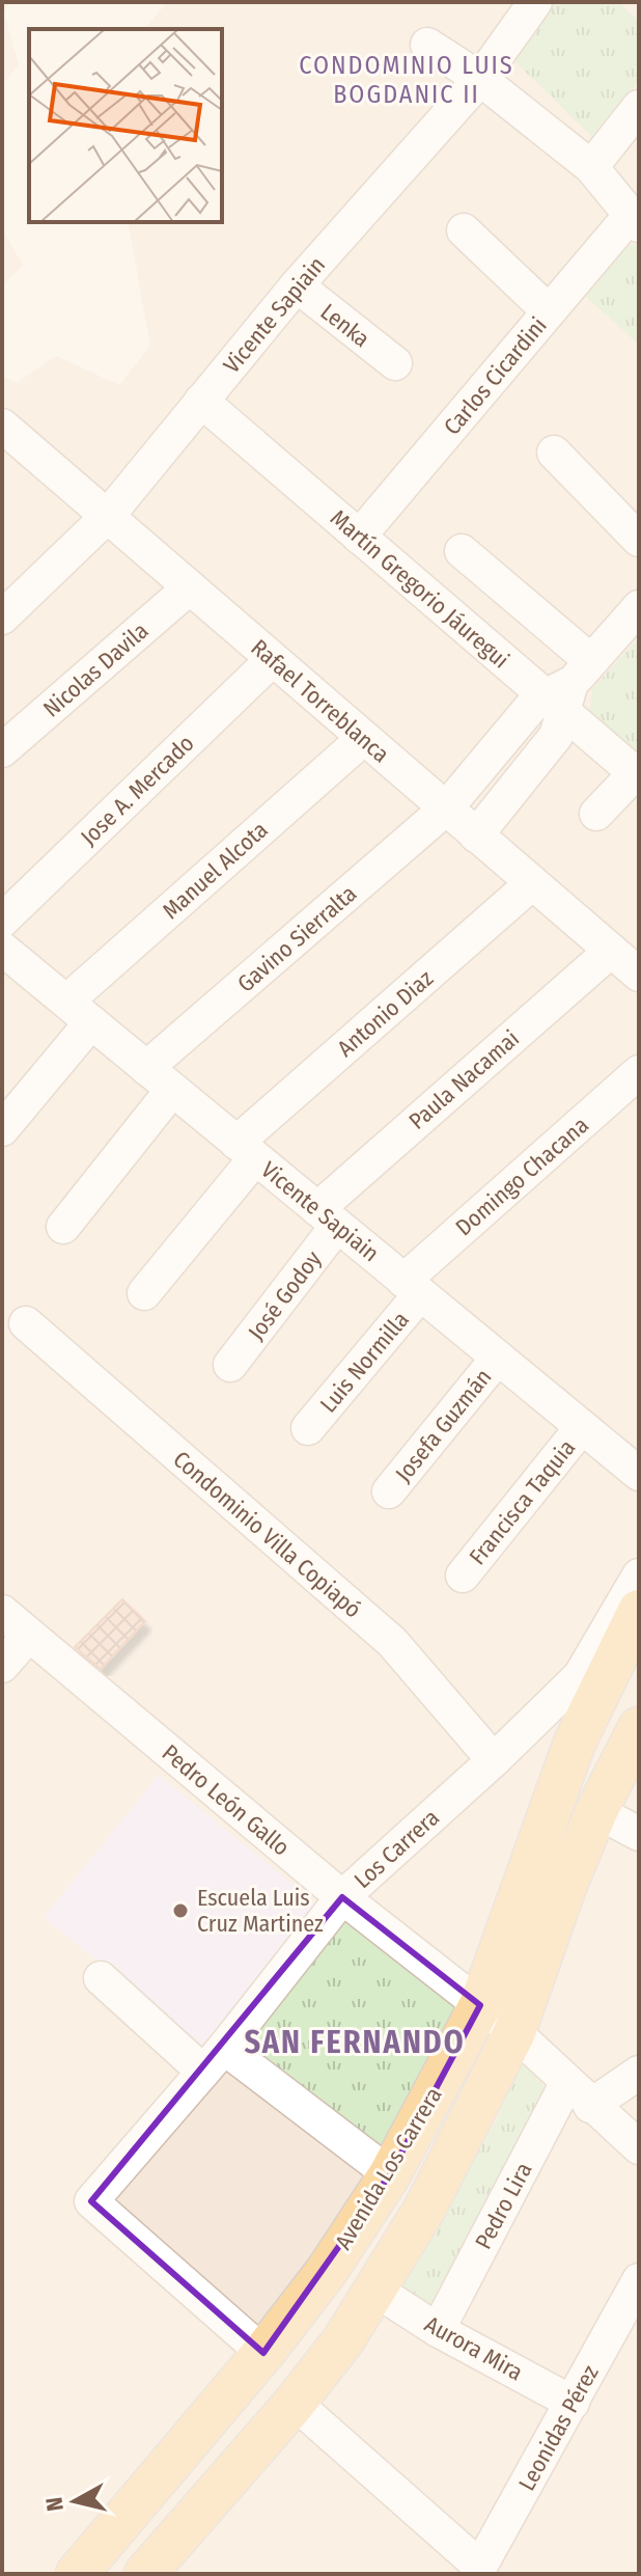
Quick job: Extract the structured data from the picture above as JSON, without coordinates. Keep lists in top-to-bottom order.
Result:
{
  "streets": {
    "main road": ["Avenida Los Carrera"],
    "street": [
      "Vicente Sapiain",
      "Lenka",
      "Carlos Cicardini",
      "Martín Gregorio Jáuregui",
      "Nicolas Davila",
      "Rafael Torreblanca",
      "Jose A. Mercado",
      "Manuel Alcota",
      "Gavino Sierralta",
      "Antonio Diaz",
      "Paula Nacamai",
      "Domingo Chacana",
      "José Godoy",
      "Luis Normilla",
      "Josefa Guzmán",
      "Francisca Taquia",
      "Condominio Villa Copiapó",
      "Pedro León Gallo",
      "Los Carrera",
      "Pedro Lira",
      "Aurora Mira",
      "Leonidas Pérez"
    ]
  },
  "crossings": [
    ["Vicente Sapiain", "Lenka"],
    ["Vicente Sapiain", "Martín Gregorio Jáuregui"],
    ["Vicente Sapiain", "Rafael Torreblanca"],
    ["Vicente Sapiain", "Manuel Alcota"],
    ["Vicente Sapiain", "Gavino Sierralta"],
    ["Vicente Sapiain", "Antonio Diaz"],
    ["Vicente Sapiain", "Paula Nacamai"],
    ["Vicente Sapiain", "Domingo Chacana"],
    ["Vicente Sapiain", "José Godoy"],
    ["Vicente Sapiain", "Luis Normilla"],
    ["Vicente Sapiain", "Josefa Guzmán"],
    ["Vicente Sapiain", "Francisca Taquia"],
    ["Carlos Cicardini", "Martín Gregorio Jáuregui"],
    ["Martín Gregorio Jáuregui", "Gavino Sierralta"],
    ["Nicolas Davila", "Rafael Torreblanca"],
    ["Rafael Torreblanca", "Jose A. Mercado"],
    ["Rafael Torreblanca", "Manuel Alcota"],
    ["Rafael Torreblanca", "Gavino Sierralta"],
    ["Rafael Torreblanca", "Antonio Diaz"],
    ["Rafael Torreblanca", "Paula Nacamai"],
    ["Paula Nacamai", "José Godoy"],
    ["Domingo Chacana", "Luis Normilla"],
    ["Condominio Villa Copiapó", "Los Carrera"],
    ["Pedro León Gallo", "Los Carrera"],
    ["Pedro León Gallo", "Avenida Los Carrera"],
    ["Pedro León Gallo", "Pedro Lira"],
    ["Los Carrera", "Avenida Los Carrera"],
    ["Avenida Los Carrera", "Aurora Mira"],
    ["Pedro Lira", "Aurora Mira"],
    ["Aurora Mira", "Leonidas Pérez"]
  ],
  "districts": ["CONDOMINIO LUIS BOGDANIC II", "SAN FERNANDO"],
  "places": ["Escuela Luis Cruz Martinez"],
  "north": "left"
}
